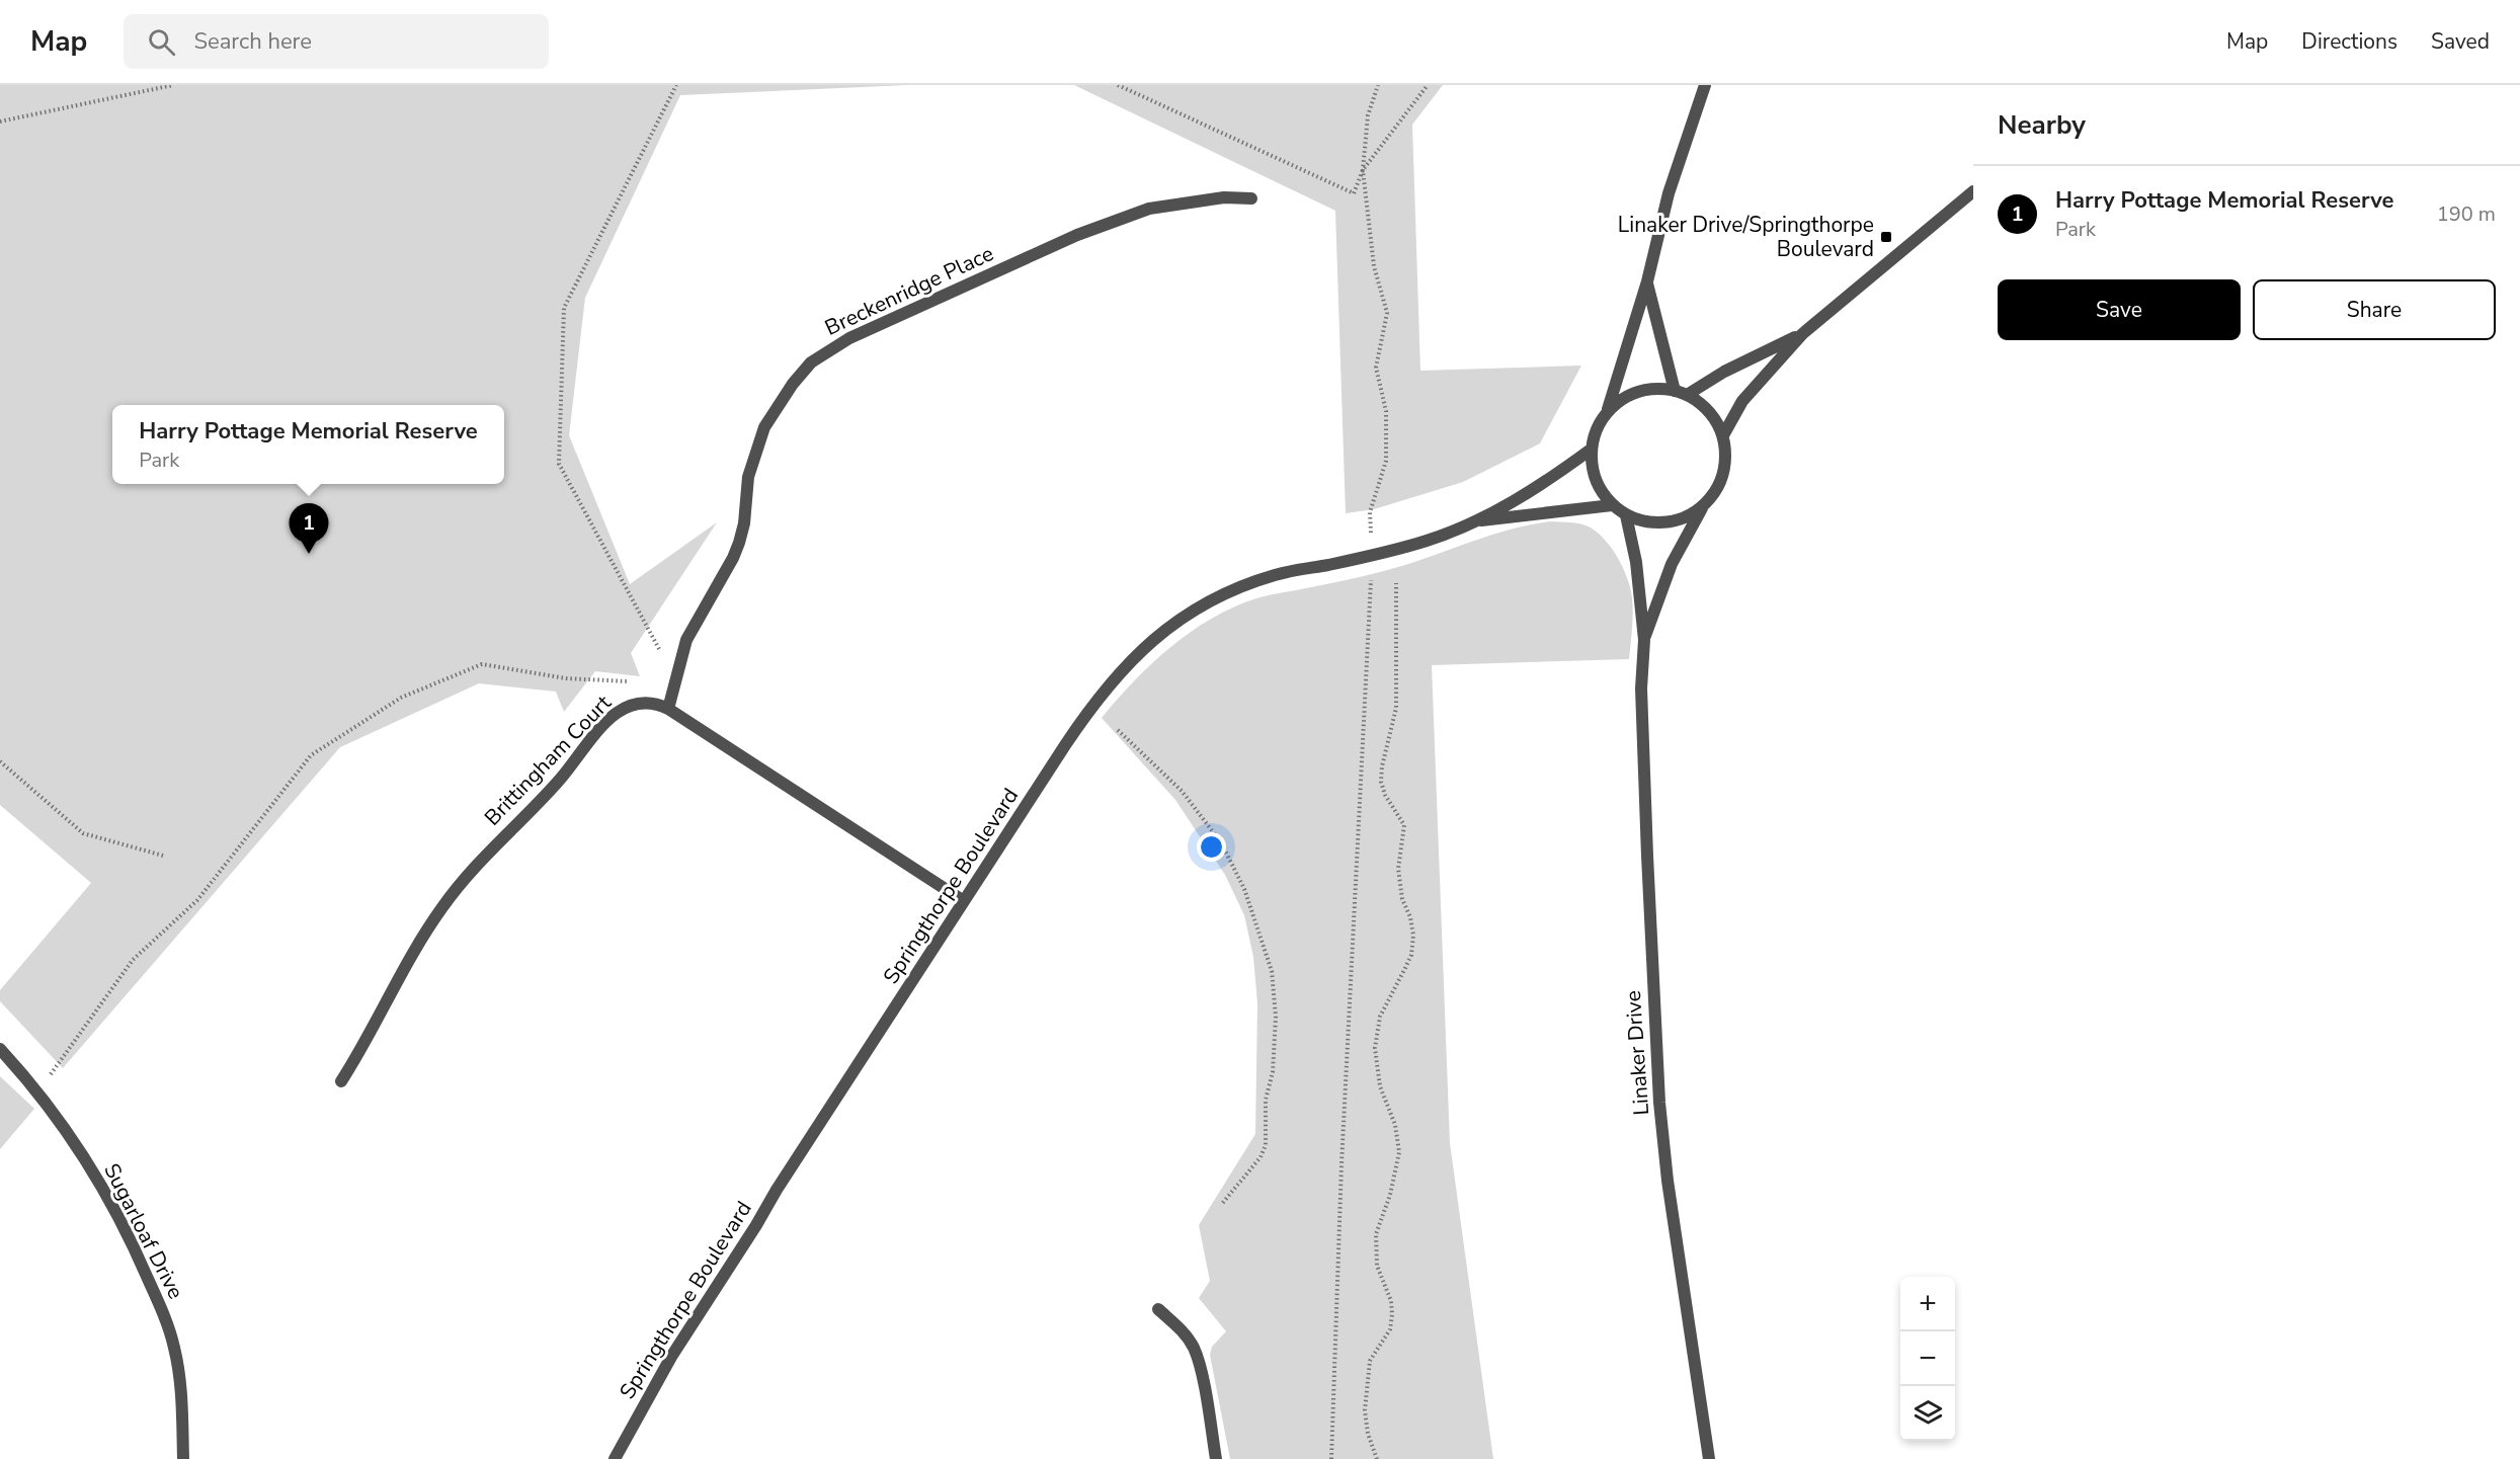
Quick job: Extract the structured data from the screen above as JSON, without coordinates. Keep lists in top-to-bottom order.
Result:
{
  "streets": {
    "street": [
      "Breckenridge Place",
      "Brittingham Court",
      "Springthorpe Boulevard",
      "Linaker Drive",
      "Sugarloaf Drive"
    ]
  },
  "crossings": [
    ["Breckenridge Place", "Brittingham Court"],
    ["Brittingham Court", "Springthorpe Boulevard"],
    ["Springthorpe Boulevard", "Linaker Drive"]
  ],
  "places": {
    "transit": ["Linaker Drive/Springthorpe Boulevard"]
  },
  "page": {
    "header": "Map",
    "search": "Search here",
    "nav": ["Map", "Directions", "Saved"],
    "heading": "Nearby",
    "list": [
      {
        "mark": "1",
        "name": "Harry Pottage Memorial Reserve",
        "note": "Park",
        "value": "190 m"
      }
    ],
    "buttons": ["Save", "Share"],
    "popup": ["Harry Pottage Memorial Reserve", "Park"],
    "pins": "1",
    "map_buttons": ["+", "−"]
  }
}
